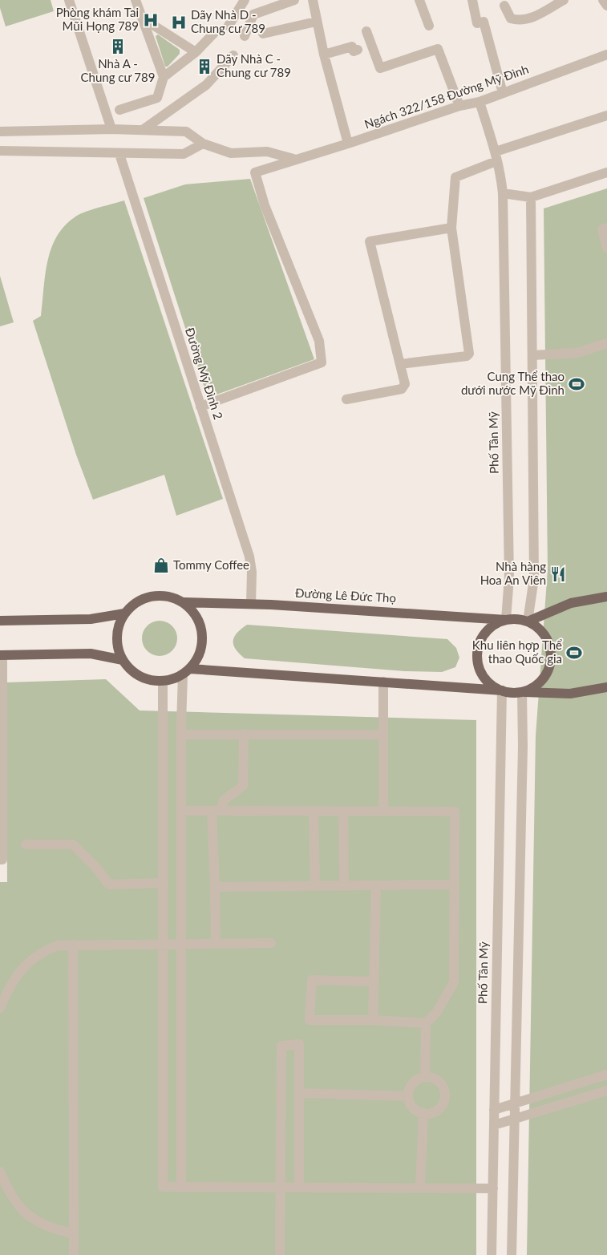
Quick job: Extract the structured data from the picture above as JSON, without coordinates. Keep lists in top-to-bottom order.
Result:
{
  "streets": {
    "main road": ["Đường Lê Đức Thọ"],
    "street": ["Ngách 322/158 Đường Mỹ Đình", "Đường Mỹ Đình 2", "Phố Tân Mỹ"]
  },
  "crossings": [
    ["Ngách 322/158 Đường Mỹ Đình", "Đường Mỹ Đình 2"],
    ["Ngách 322/158 Đường Mỹ Đình", "Phố Tân Mỹ"],
    ["Đường Mỹ Đình 2", "Đường Lê Đức Thọ"],
    ["Phố Tân Mỹ", "Đường Lê Đức Thọ"]
  ],
  "places": {
    "hospital": ["Phòng khám Tai Mũi Họng 789", "Dãy Nhà D - Chung cư 789"],
    "building": ["Nhà A - Chung cư 789", "Dãy Nhà C - Chung cư 789"],
    "sports": ["Cung Thể thao dưới nước Mỹ Đình", "Khu liên hợp Thể thao Quốc gia"],
    "shop": ["Tommy Coffee"],
    "restaurant": ["Nhà hàng Hoa An Viên"]
  }
}
